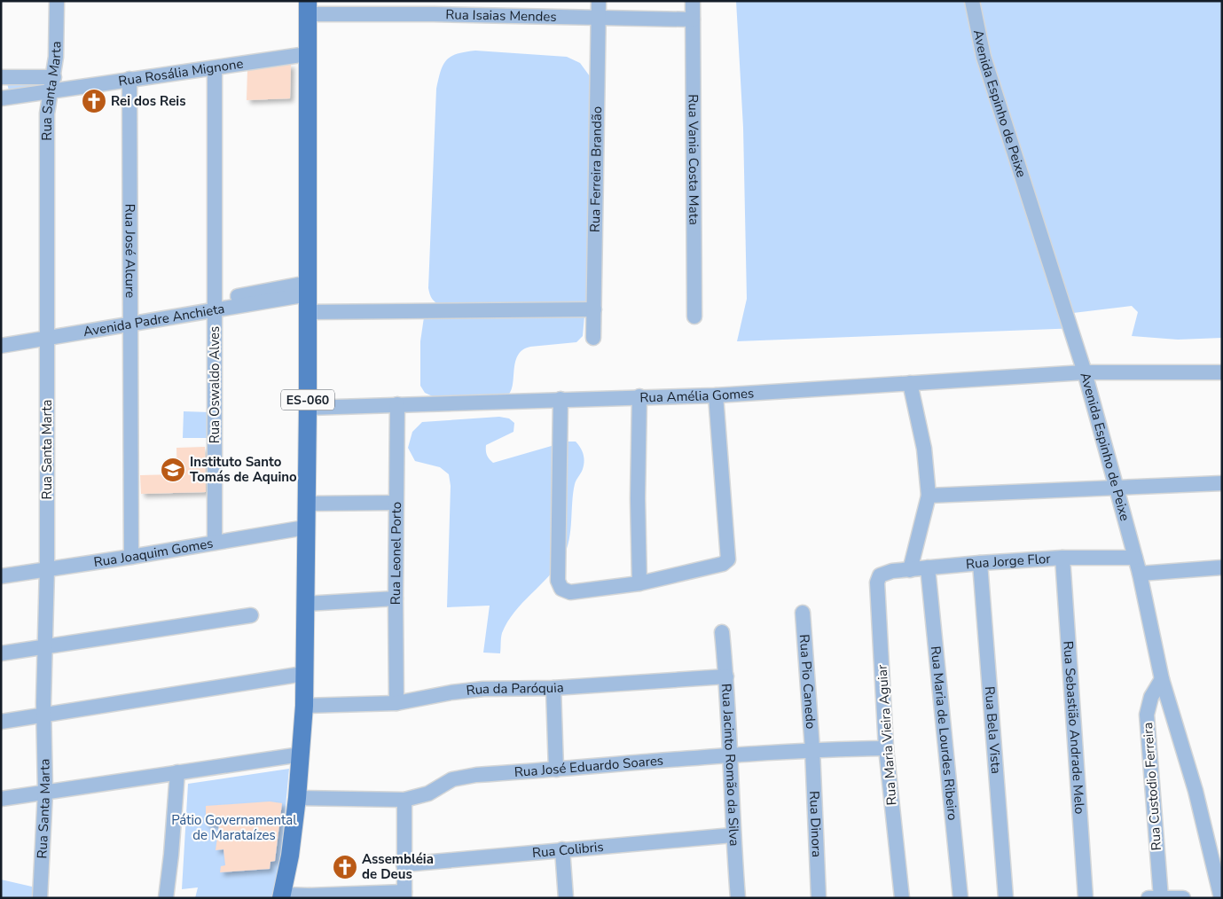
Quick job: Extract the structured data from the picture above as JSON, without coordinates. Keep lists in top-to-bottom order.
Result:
{
  "streets": {
    "main road": ["ES-060"],
    "street": [
      "Rua Isaias Mendes",
      "Rua Rosália Mignone",
      "Rua Santa Marta",
      "Avenida Espinho de Peixe",
      "Rua Vania Costa Mata",
      "Rua Ferreira Brandão",
      "Rua José Alcure",
      "Avenida Padre Anchieta",
      "Rua Oswaldo Alves",
      "Rua Amélia Gomes",
      "Rua Joaquim Gomes",
      "Rua Leonel Porto",
      "Rua Jorge Flor",
      "Rua Pio Canedo",
      "Rua da Paróquia",
      "Rua Sebastião Andrade Melo",
      "Rua Bela Vista",
      "Rua Maria de Lourdes Ribeiro",
      "Rua Maria Vieira Aguiar",
      "Rua Jacinto Romão da Silva",
      "Rua José Eduardo Soares",
      "Rua Custodio Ferreira",
      "Rua Dinora",
      "Rua Colibris"
    ]
  },
  "crossings": [
    ["Rua Isaias Mendes", "Rua Vania Costa Mata"],
    ["Rua Isaias Mendes", "Rua Ferreira Brandão"],
    ["Rua Isaias Mendes", "ES-060"],
    ["Rua Rosália Mignone", "Rua Santa Marta"],
    ["Rua Rosália Mignone", "Rua José Alcure"],
    ["Rua Rosália Mignone", "Rua Oswaldo Alves"],
    ["Rua Rosália Mignone", "ES-060"],
    ["Rua Santa Marta", "Avenida Padre Anchieta"],
    ["Rua Santa Marta", "Rua Joaquim Gomes"],
    ["Avenida Espinho de Peixe", "Rua Amélia Gomes"],
    ["Avenida Espinho de Peixe", "Rua Jorge Flor"],
    ["Avenida Espinho de Peixe", "Rua Custodio Ferreira"],
    ["Rua José Alcure", "Avenida Padre Anchieta"],
    ["Rua José Alcure", "Rua Joaquim Gomes"],
    ["Avenida Padre Anchieta", "Rua Oswaldo Alves"],
    ["Avenida Padre Anchieta", "ES-060"],
    ["Rua Oswaldo Alves", "Rua Joaquim Gomes"],
    ["Rua Amélia Gomes", "ES-060"],
    ["Rua Amélia Gomes", "Rua Leonel Porto"],
    ["ES-060", "Rua Joaquim Gomes"],
    ["ES-060", "Rua da Paróquia"],
    ["ES-060", "Rua José Eduardo Soares"],
    ["Rua Leonel Porto", "Rua da Paróquia"],
    ["Rua Jorge Flor", "Rua Sebastião Andrade Melo"],
    ["Rua Jorge Flor", "Rua Bela Vista"],
    ["Rua Jorge Flor", "Rua Maria de Lourdes Ribeiro"],
    ["Rua Jorge Flor", "Rua Maria Vieira Aguiar"],
    ["Rua Pio Canedo", "Rua José Eduardo Soares"],
    ["Rua Pio Canedo", "Rua Dinora"],
    ["Rua da Paróquia", "Rua Jacinto Romão da Silva"],
    ["Rua Maria Vieira Aguiar", "Rua José Eduardo Soares"],
    ["Rua Jacinto Romão da Silva", "Rua José Eduardo Soares"],
    ["Rua Jacinto Romão da Silva", "Rua Colibris"],
    ["Rua José Eduardo Soares", "Rua Dinora"]
  ],
  "parks": ["Pátio Governamental de Marataízes"],
  "places": {
    "church": ["Rei dos Reis", "Assembléia de Deus"],
    "school or university": ["Instituto Santo Tomás de Aquino"]
  }
}
